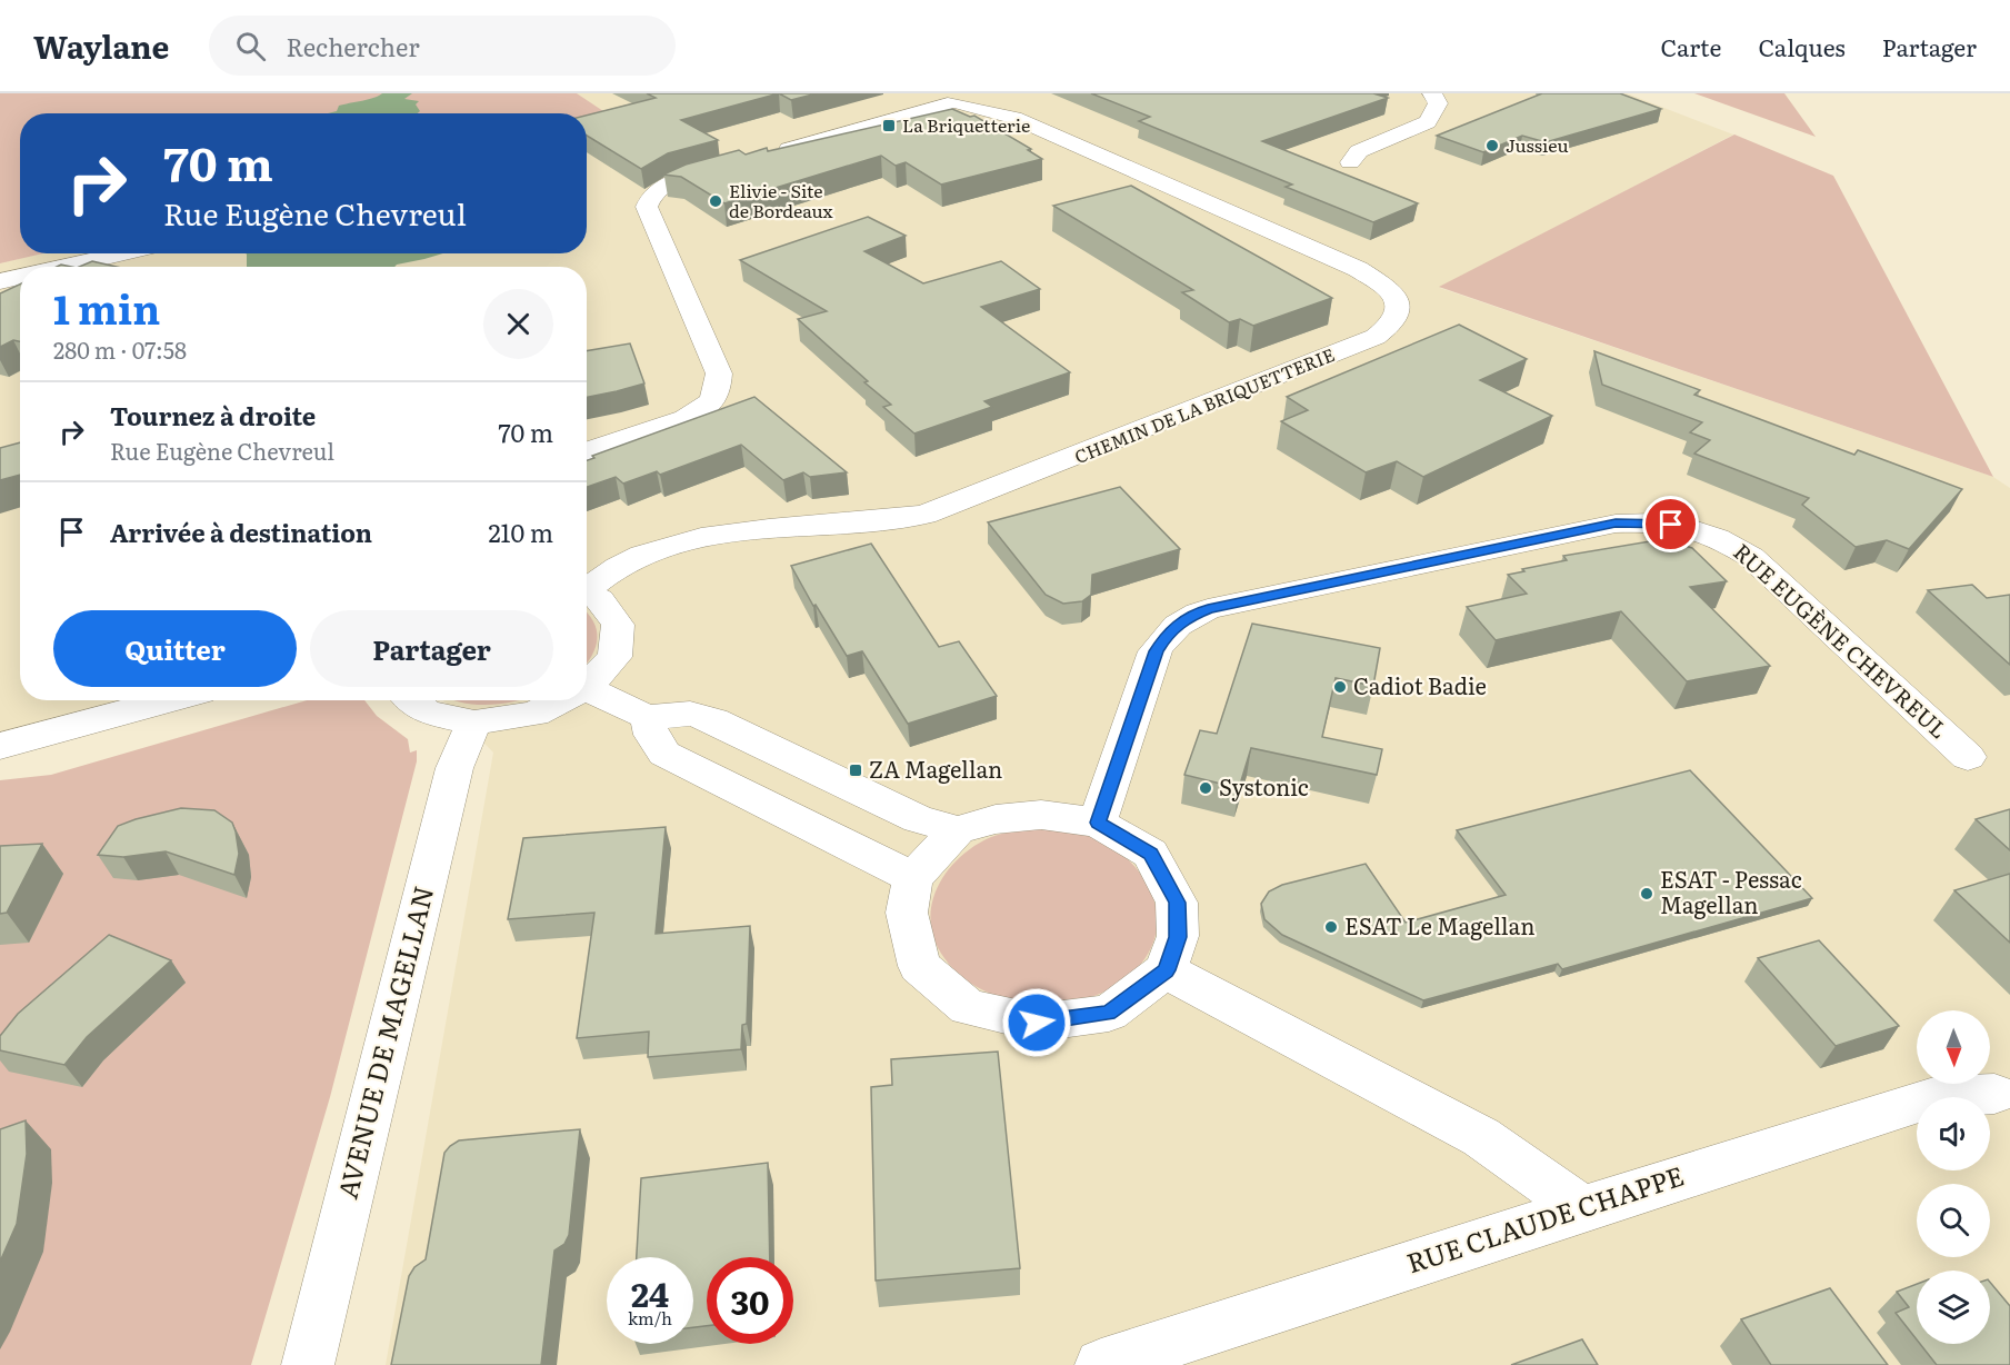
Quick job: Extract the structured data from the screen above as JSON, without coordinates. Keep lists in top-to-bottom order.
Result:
{
  "streets": {
    "street": [
      "CHEMIN DE LA BRIQUETTERIE",
      "RUE EUGÈNE CHEVREUL",
      "AVENUE DE MAGELLAN",
      "RUE CLAUDE CHAPPE"
    ]
  },
  "places": {
    "transit": ["La Briquetterie", "ZA Magellan"],
    "other": [
      "Jussieu",
      "Elivie - Site de Bordeaux",
      "Cadiot Badie",
      "Systonic",
      "ESAT - Pessac Magellan",
      "ESAT Le Magellan"
    ]
  },
  "north": "bottom",
  "page": {
    "header": "Waylane",
    "search": "Rechercher",
    "nav": ["Carte", "Calques", "Partager"],
    "turn": ["70 m", "Rue Eugène Chevreul"],
    "heading": ["1 min", "280 m · 07:58"],
    "list": [
      {
        "name": "Tournez à droite",
        "note": "Rue Eugène Chevreul",
        "value": "70 m"
      },
      {
        "name": "Arrivée à destination",
        "value": "210 m"
      }
    ],
    "buttons": ["Quitter", "Partager"],
    "speed": "24 km/h",
    "limit": "30"
  }
}
